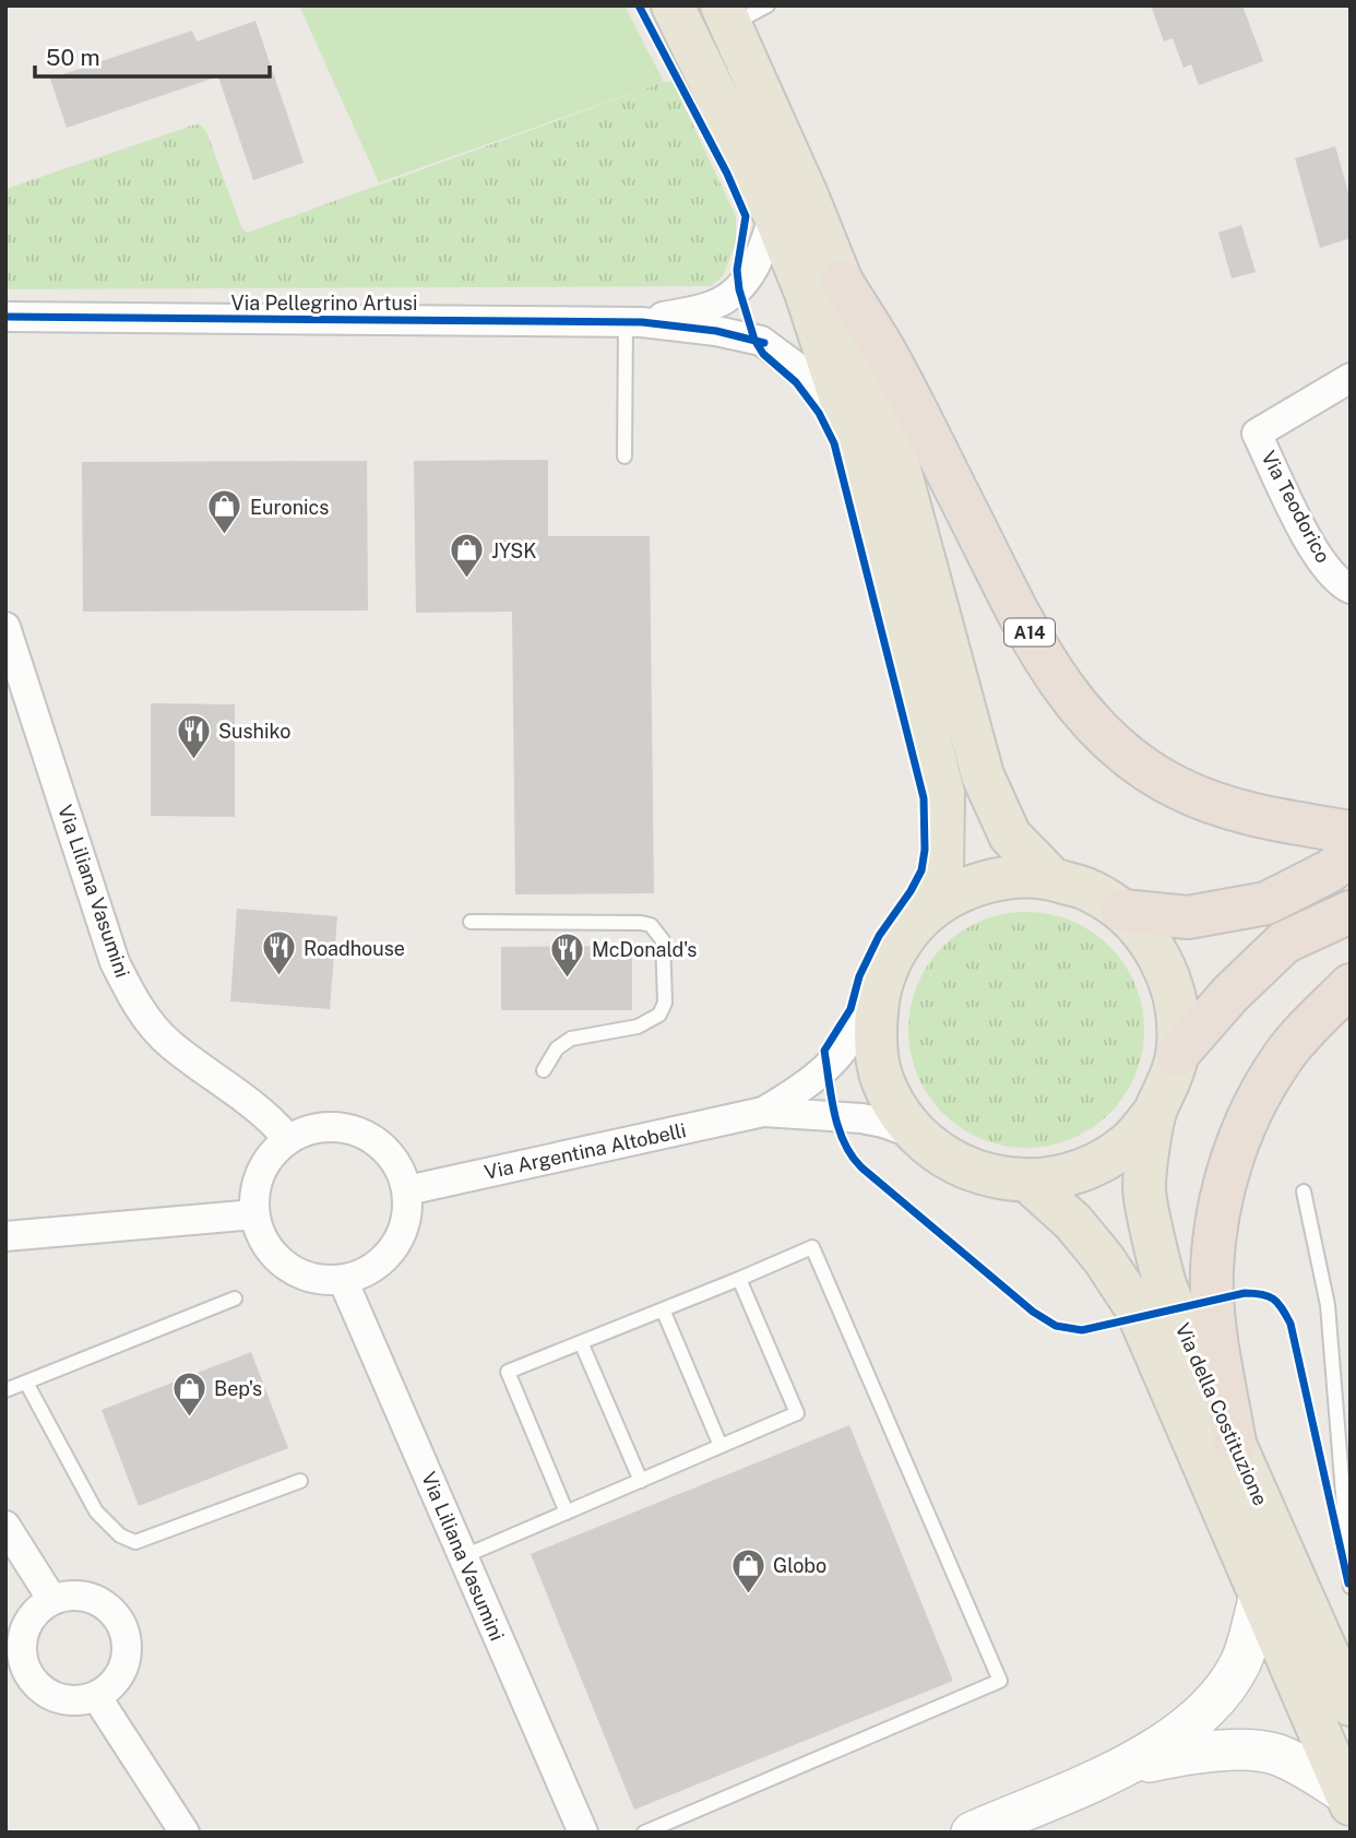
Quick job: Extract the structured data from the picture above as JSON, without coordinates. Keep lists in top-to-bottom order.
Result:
{
  "streets": {
    "highway": ["A14"],
    "main road": ["Via della Costituzione"],
    "street": [
      "Via Pellegrino Artusi",
      "Via Teodorico",
      "Via Liliana Vasumini",
      "Via Argentina Altobelli"
    ]
  },
  "crossings": [
    ["Via Liliana Vasumini", "Via Argentina Altobelli"]
  ],
  "places": {
    "shop": [
      "Euronics",
      "JYSK",
      "Bep's",
      "Globo"
    ],
    "restaurant": ["Sushiko", "Roadhouse", "McDonald's"]
  },
  "scale_bar": "50 m"
}
